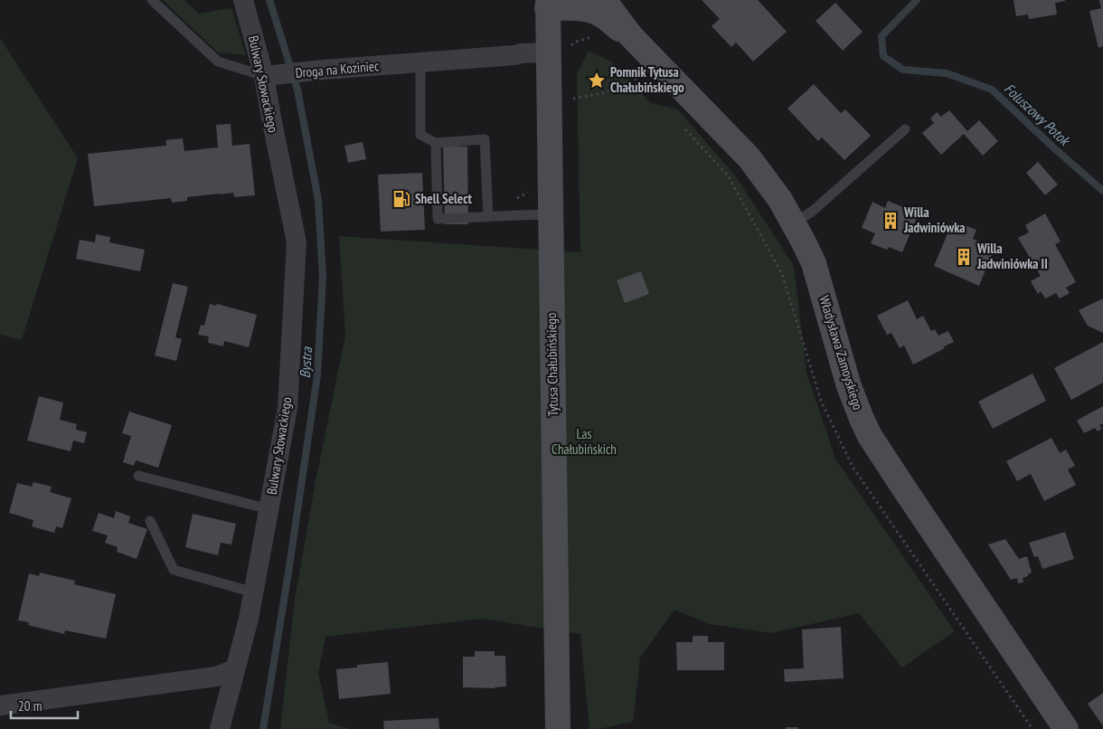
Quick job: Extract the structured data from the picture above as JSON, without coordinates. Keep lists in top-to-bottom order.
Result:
{
  "streets": {
    "street": [
      "Droga na Koziniec",
      "Bulwary Słowackiego",
      "Władysława Zamoyskiego",
      "Tytusa Chałubińskiego"
    ]
  },
  "crossings": [
    ["Droga na Koziniec", "Bulwary Słowackiego"],
    ["Droga na Koziniec", "Tytusa Chałubińskiego"],
    ["Władysława Zamoyskiego", "Tytusa Chałubińskiego"]
  ],
  "water": ["Foluszowy Potok", "Bystra"],
  "parks": ["Las Chałubińskich"],
  "places": {
    "place": ["Pomnik Tytusa Chałubińskiego"],
    "fuel station": ["Shell Select"],
    "building": ["Willa Jadwiniówka", "Willa Jadwiniówka II"]
  },
  "scale_bar": "20 m"
}
